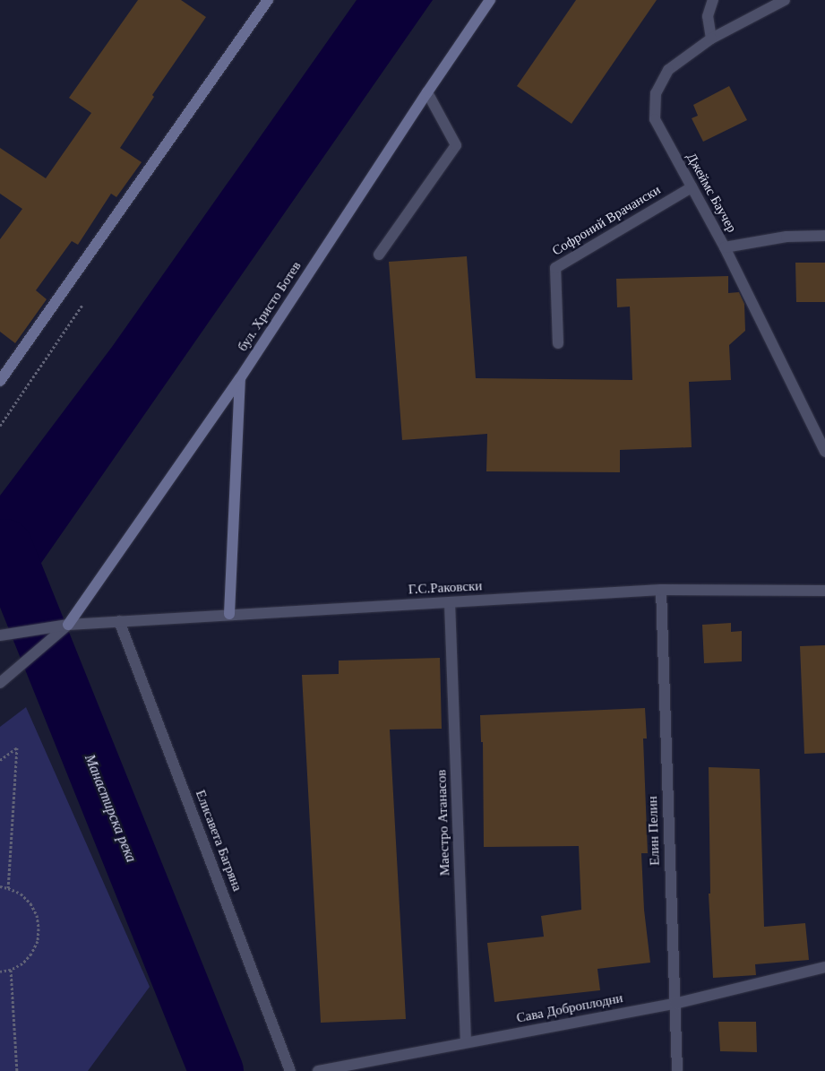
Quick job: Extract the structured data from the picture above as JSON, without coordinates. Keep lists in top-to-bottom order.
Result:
{
  "streets": {
    "main road": ["бул. Христо Ботев"],
    "street": [
      "Джеймс Баучер",
      "Софроний Врачански",
      "Г.С.Раковски",
      "Маестро Атанасов",
      "Елин Пелин",
      "Елисавета Багряна",
      "Сава Доброплодни"
    ]
  },
  "crossings": [
    ["Джеймс Баучер", "Софроний Врачански"],
    ["бул. Христо Ботев", "Г.С.Раковски"],
    ["Г.С.Раковски", "Маестро Атанасов"],
    ["Г.С.Раковски", "Елин Пелин"],
    ["Г.С.Раковски", "Елисавета Багряна"],
    ["Маестро Атанасов", "Сава Доброплодни"],
    ["Елин Пелин", "Сава Доброплодни"]
  ],
  "water": ["Манастирска река"]
}
